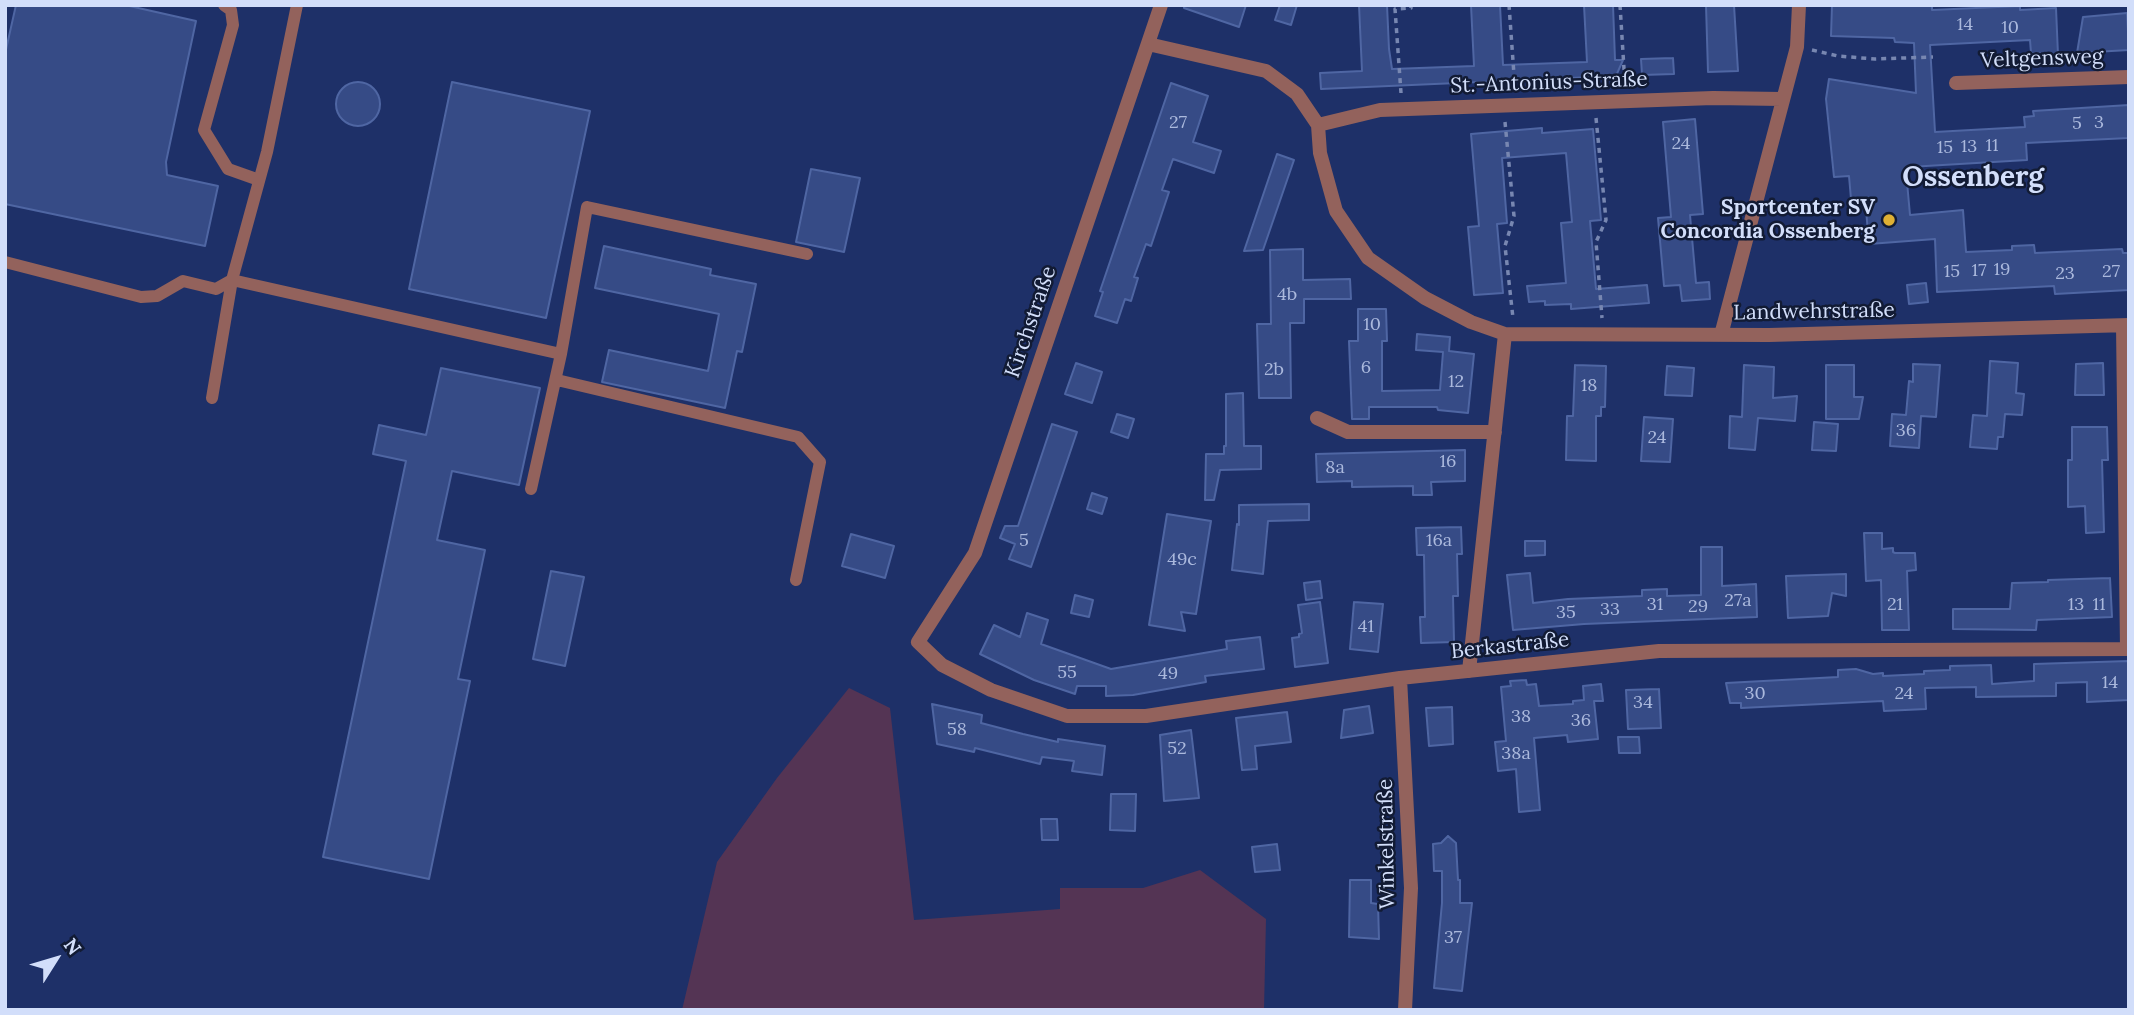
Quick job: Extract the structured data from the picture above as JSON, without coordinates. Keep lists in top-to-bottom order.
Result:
{
  "streets": {
    "street": [
      "Veltgensweg",
      "St.-Antonius-Straße",
      "Landwehrstraße",
      "Kirchstraße",
      "Berkastraße",
      "Winkelstraße"
    ]
  },
  "crossings": [
    ["St.-Antonius-Straße", "Landwehrstraße"],
    ["Landwehrstraße", "Kirchstraße"],
    ["Landwehrstraße", "Berkastraße"],
    ["Kirchstraße", "Berkastraße"],
    ["Berkastraße", "Winkelstraße"]
  ],
  "districts": ["Ossenberg"],
  "places": ["Sportcenter SV Concordia Ossenberg"],
  "house_numbers": [
    "14",
    "10",
    "27",
    "3",
    "5",
    "24",
    "11",
    "13",
    "15",
    "19",
    "17",
    "15",
    "27",
    "23",
    "4b",
    "10",
    "6",
    "2b",
    "12",
    "18",
    "36",
    "24",
    "16",
    "8a",
    "5",
    "16a",
    "49c",
    "27a",
    "31",
    "21",
    "13",
    "11",
    "29",
    "33",
    "35",
    "41",
    "55",
    "49",
    "14",
    "30",
    "24",
    "34",
    "38",
    "36",
    "58",
    "52",
    "38a",
    "37"
  ],
  "north": "top right"
}
